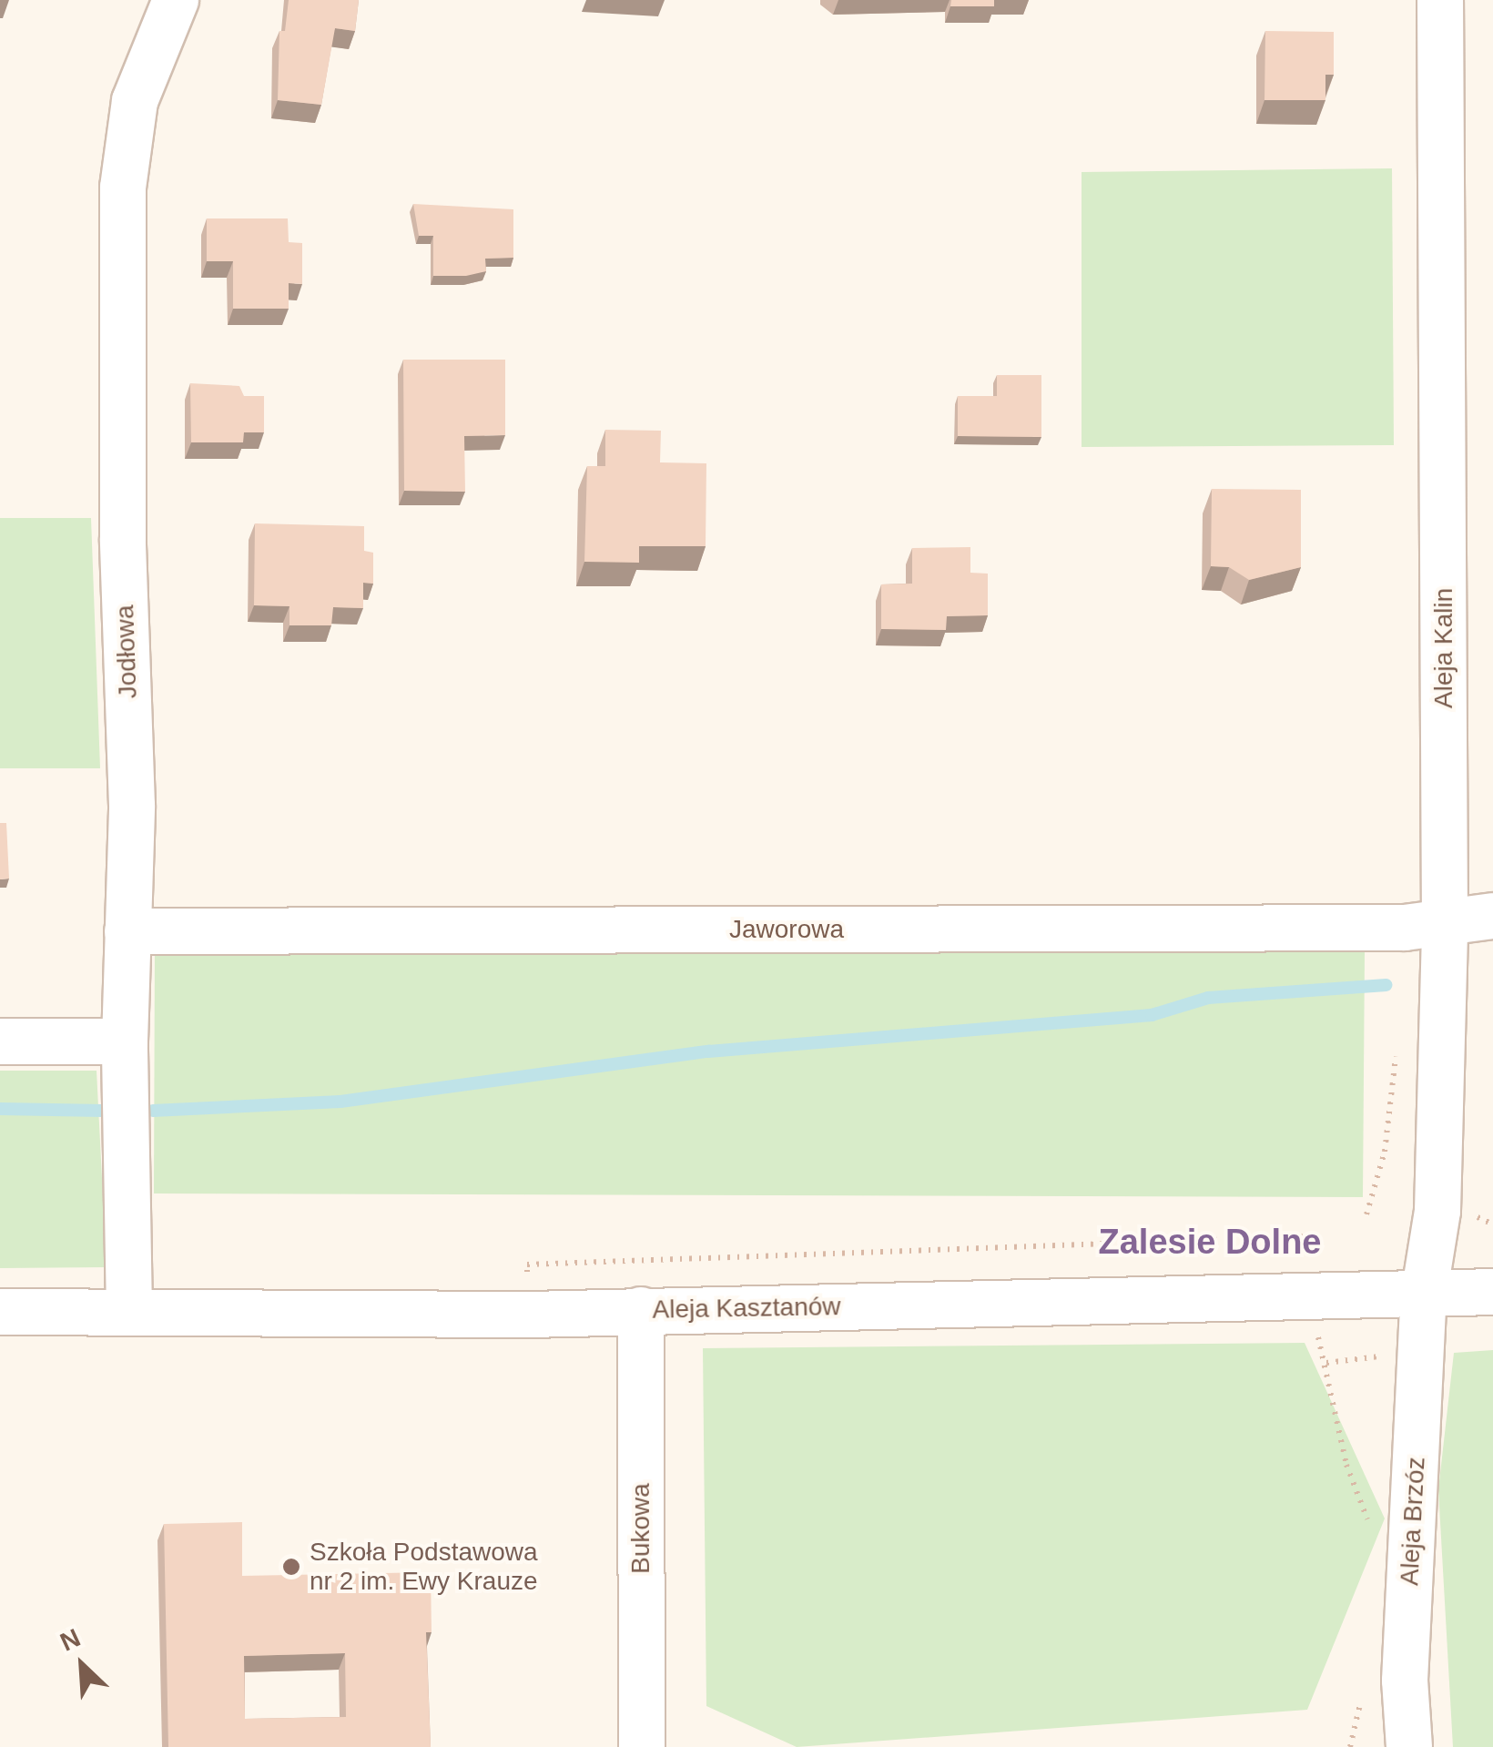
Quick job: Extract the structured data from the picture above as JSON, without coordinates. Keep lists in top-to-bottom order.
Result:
{
  "streets": {
    "street": [
      "Aleja Kalin",
      "Jodłowa",
      "Jaworowa",
      "Aleja Kasztanów",
      "Aleja Brzóz",
      "Bukowa"
    ]
  },
  "crossings": [
    ["Aleja Kalin", "Jaworowa"],
    ["Aleja Kalin", "Aleja Kasztanów"],
    ["Aleja Kalin", "Aleja Brzóz"],
    ["Jodłowa", "Jaworowa"],
    ["Jodłowa", "Aleja Kasztanów"],
    ["Aleja Kasztanów", "Aleja Brzóz"],
    ["Aleja Kasztanów", "Bukowa"]
  ],
  "districts": ["Zalesie Dolne"],
  "places": ["Szkoła Podstawowa nr 2 im. Ewy Krauze"],
  "north": "top left"
}
